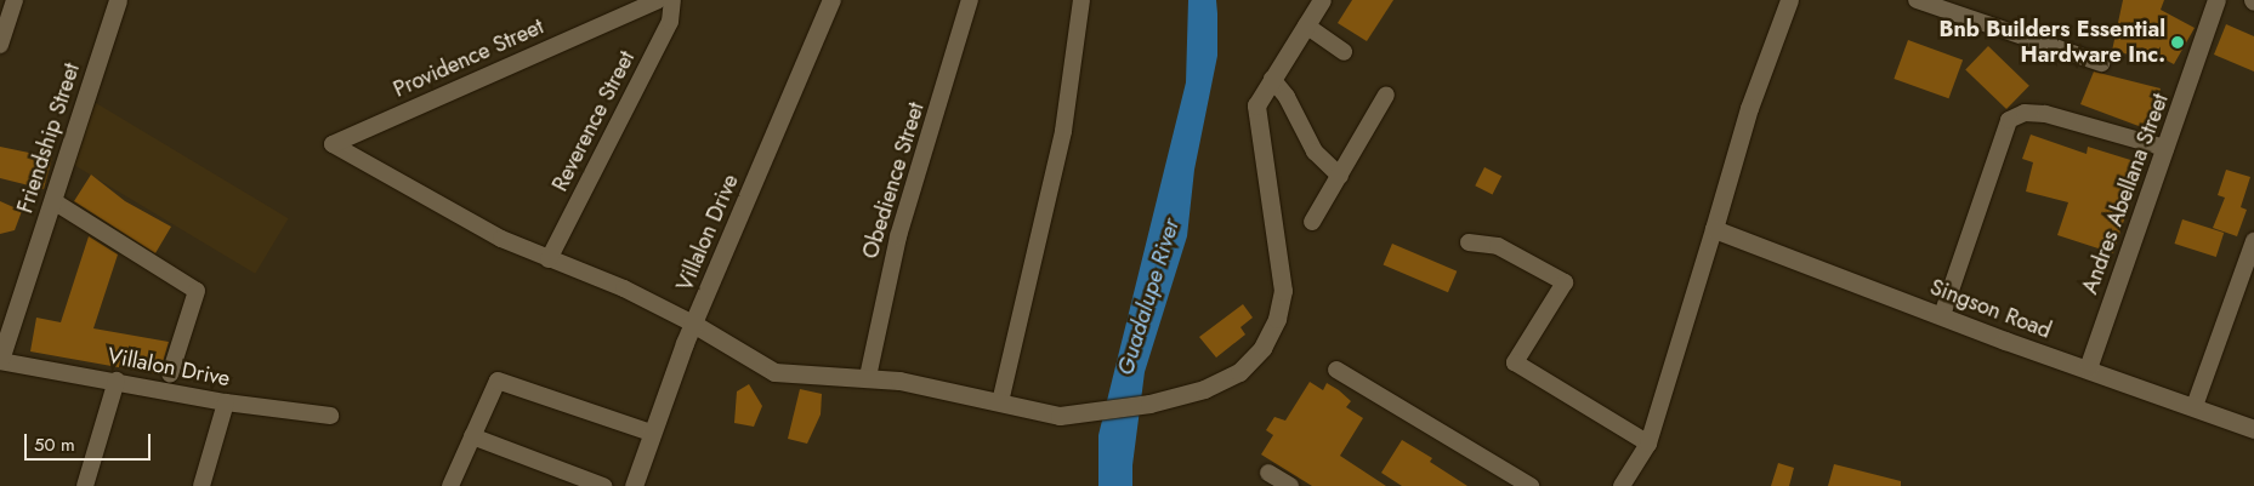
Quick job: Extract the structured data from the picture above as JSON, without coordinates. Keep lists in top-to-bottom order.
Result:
{
  "streets": {
    "street": [
      "Providence Street",
      "Reverence Street",
      "Friendship Street",
      "Obedience Street",
      "Andres Abellana Street",
      "Villalon Drive",
      "Singson Road"
    ]
  },
  "crossings": [
    ["Providence Street", "Reverence Street"],
    ["Friendship Street", "Villalon Drive"],
    ["Andres Abellana Street", "Singson Road"]
  ],
  "water": ["Guadalupe River"],
  "places": ["Bnb Builders Essential Hardware Inc."],
  "scale_bar": "50 m"
}
